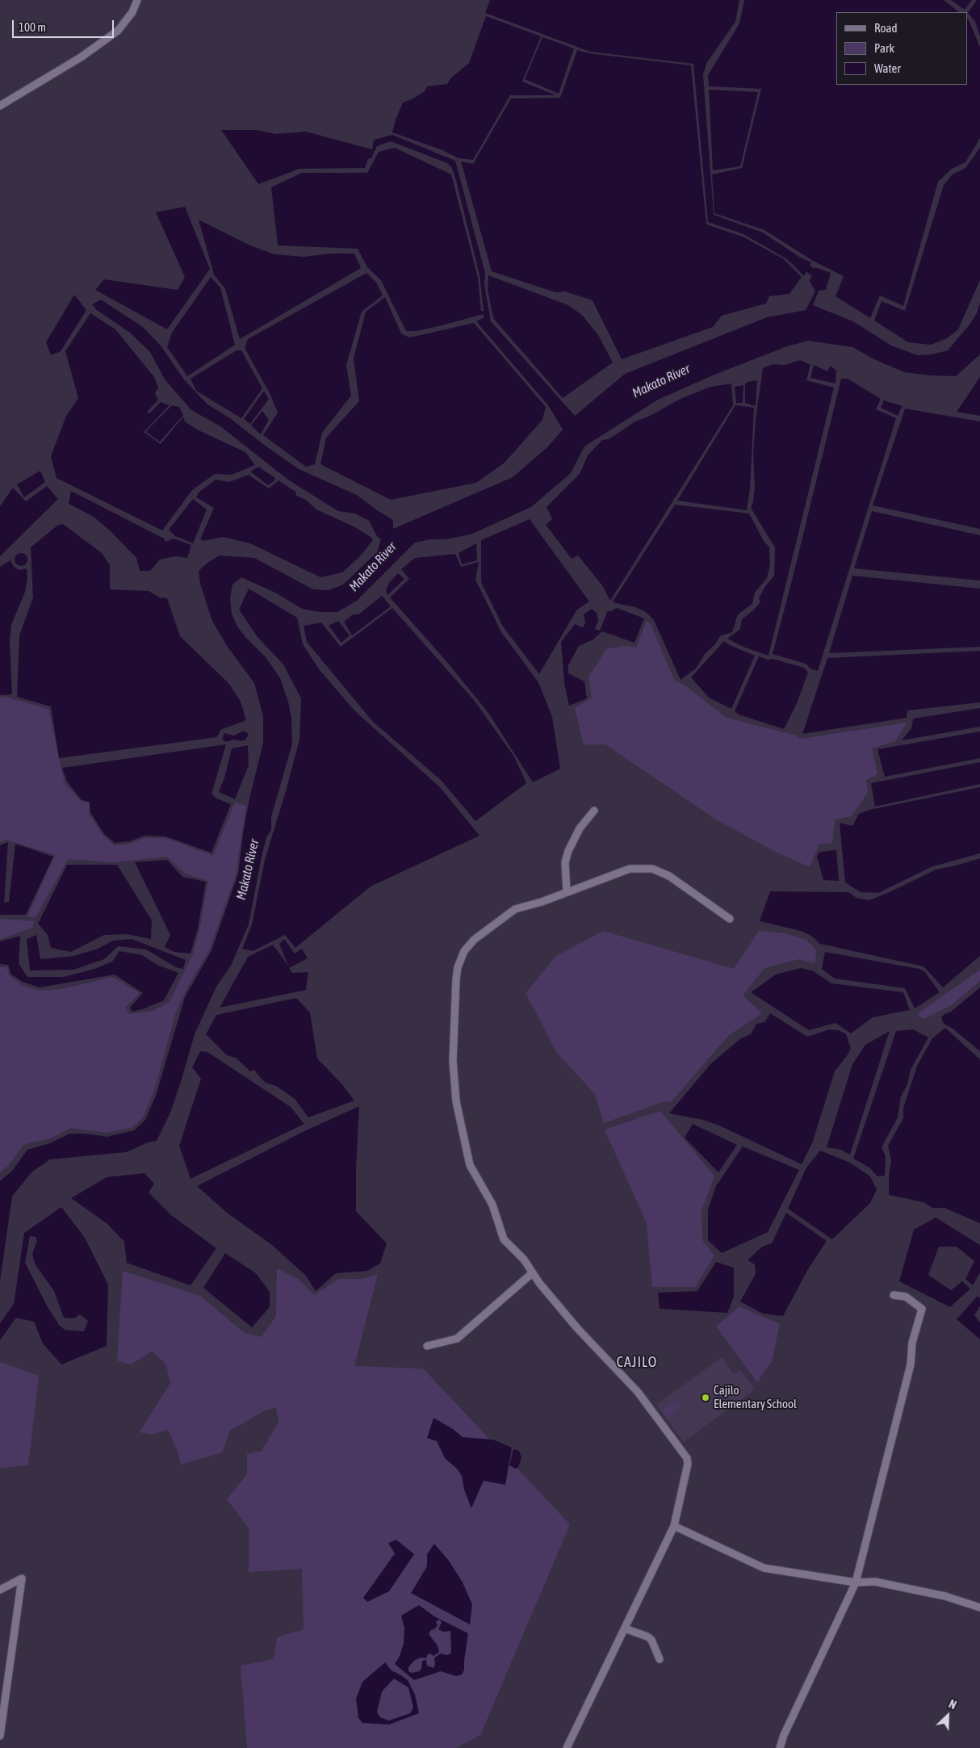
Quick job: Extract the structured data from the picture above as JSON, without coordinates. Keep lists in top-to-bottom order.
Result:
{
  "districts": ["CAJILO"],
  "water": ["Makato River"],
  "places": ["Cajilo Elementary School"],
  "legend": ["Road", "Park", "Water"],
  "scale_bar": "100 m",
  "north": "top right"
}
